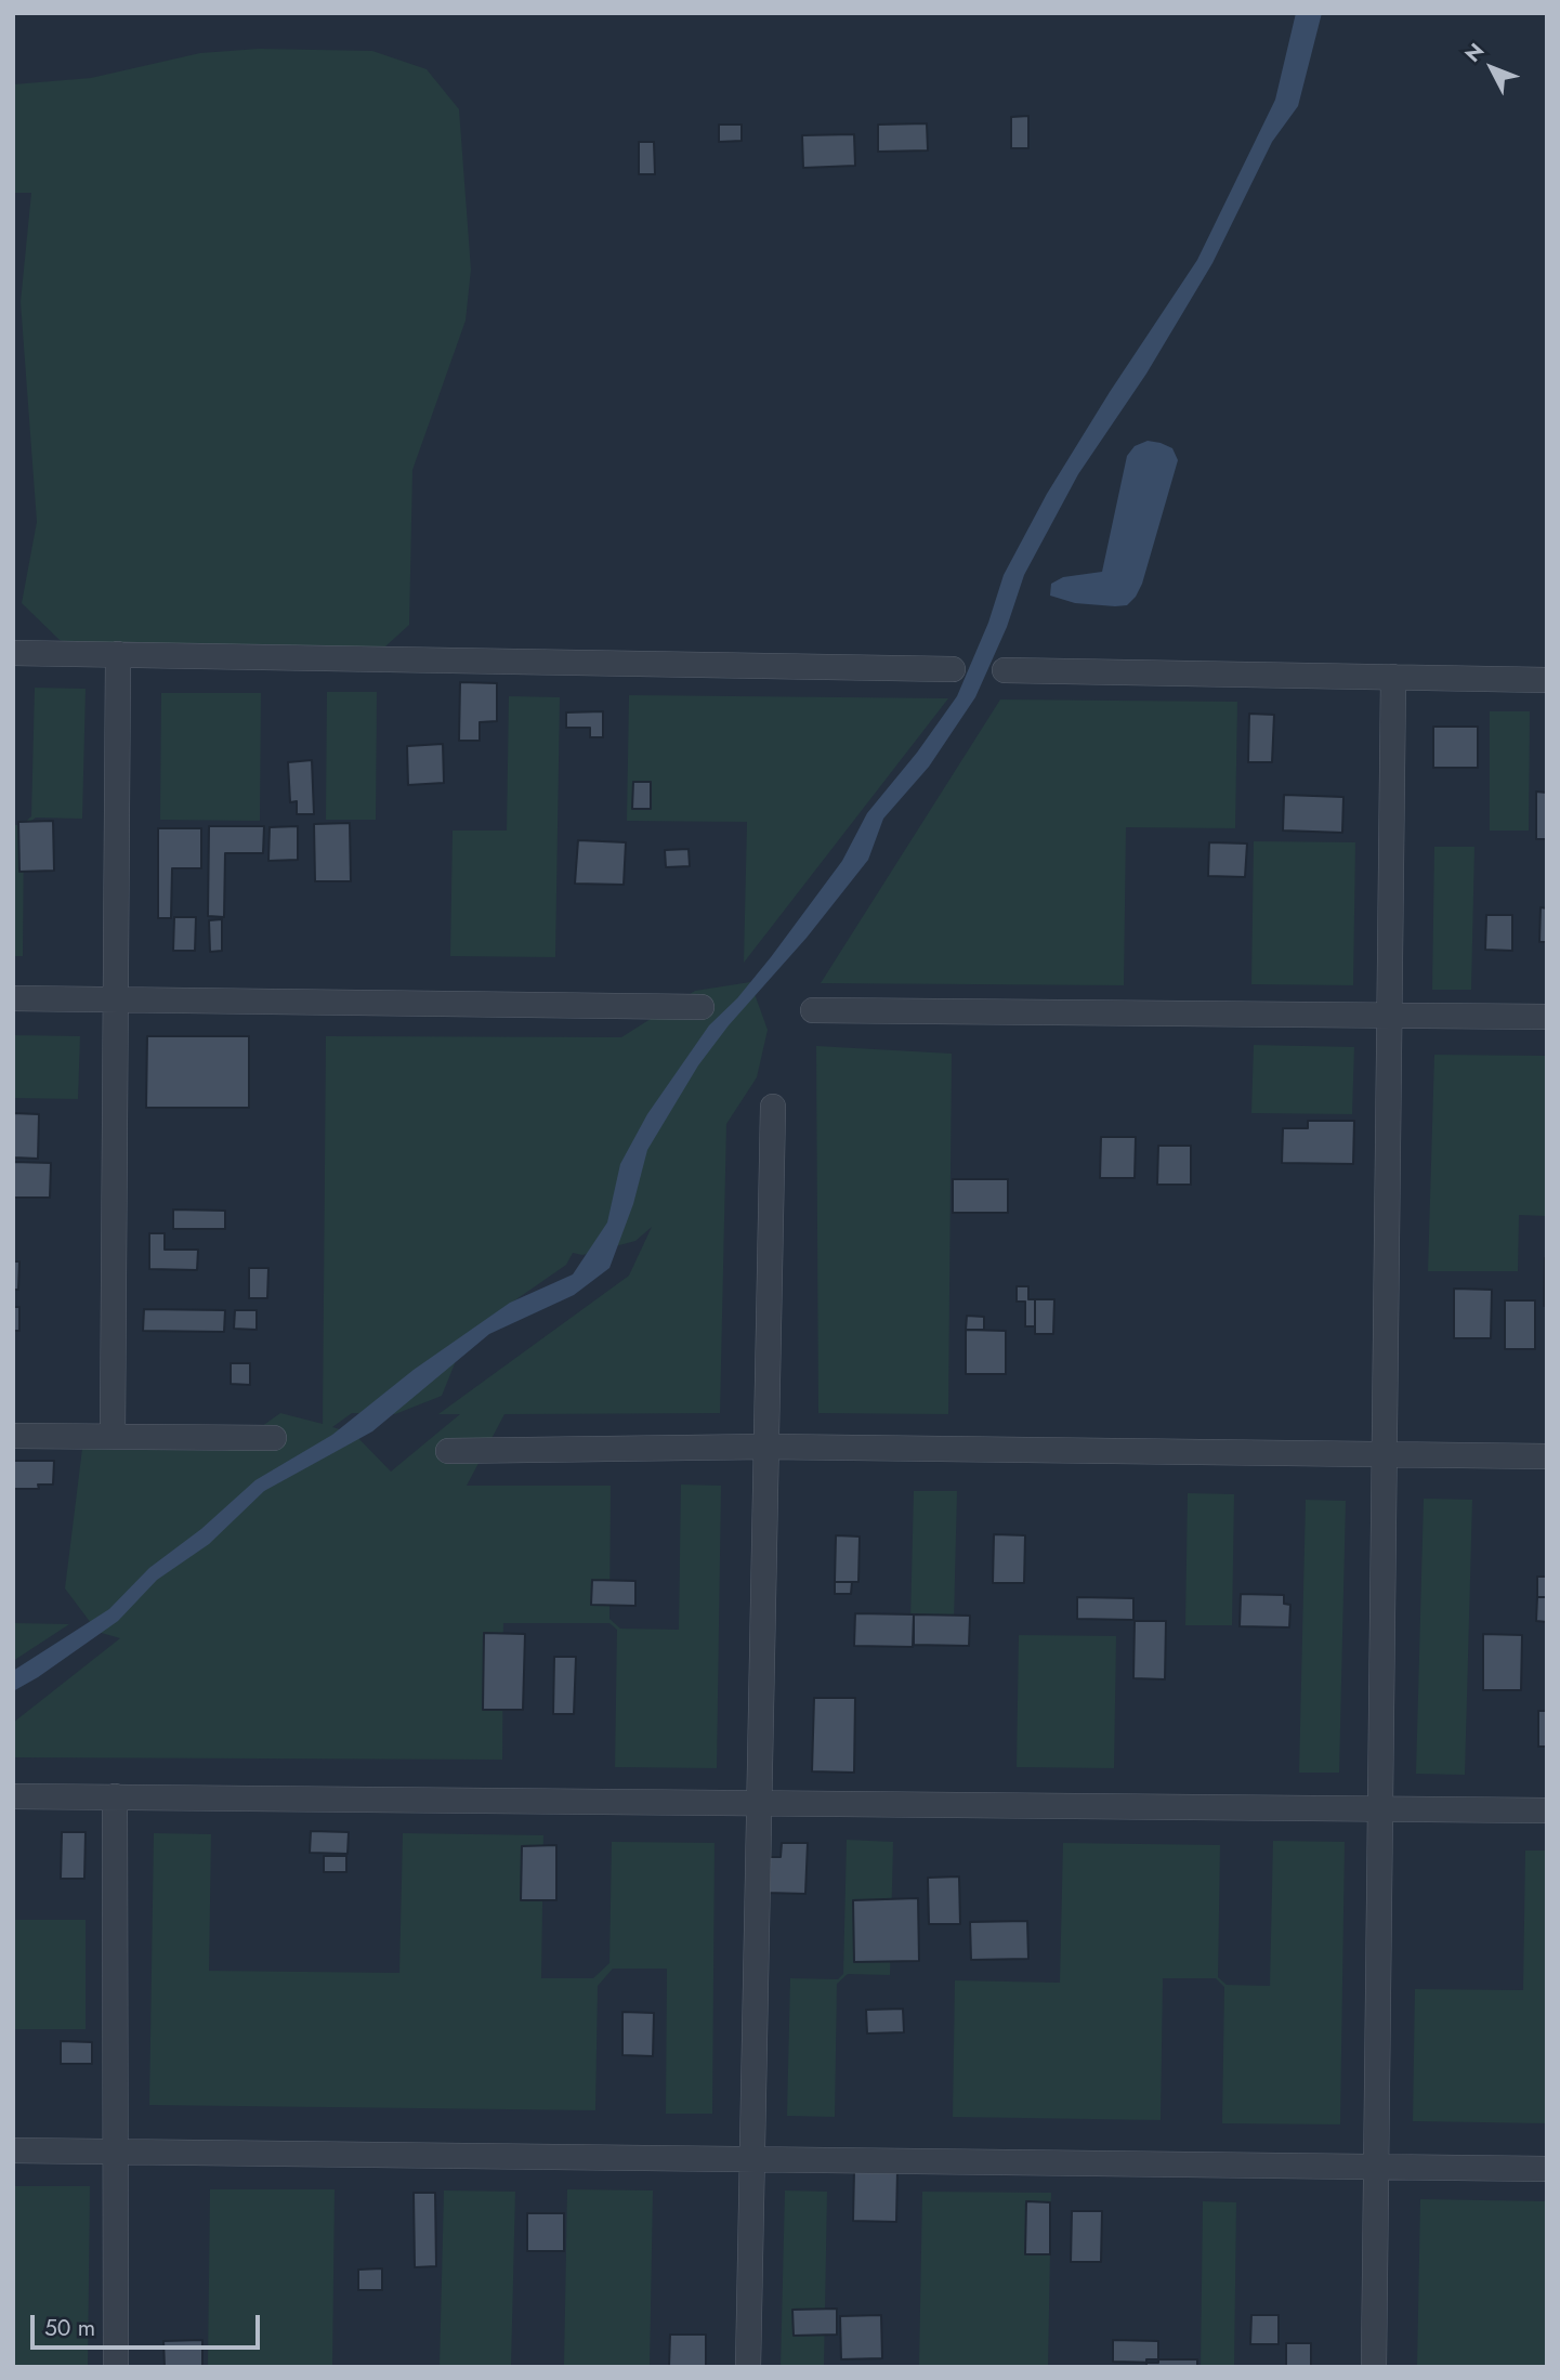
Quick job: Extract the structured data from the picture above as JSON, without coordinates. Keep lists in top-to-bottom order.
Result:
{
  "scale_bar": "50 m",
  "north": "top left"
}
